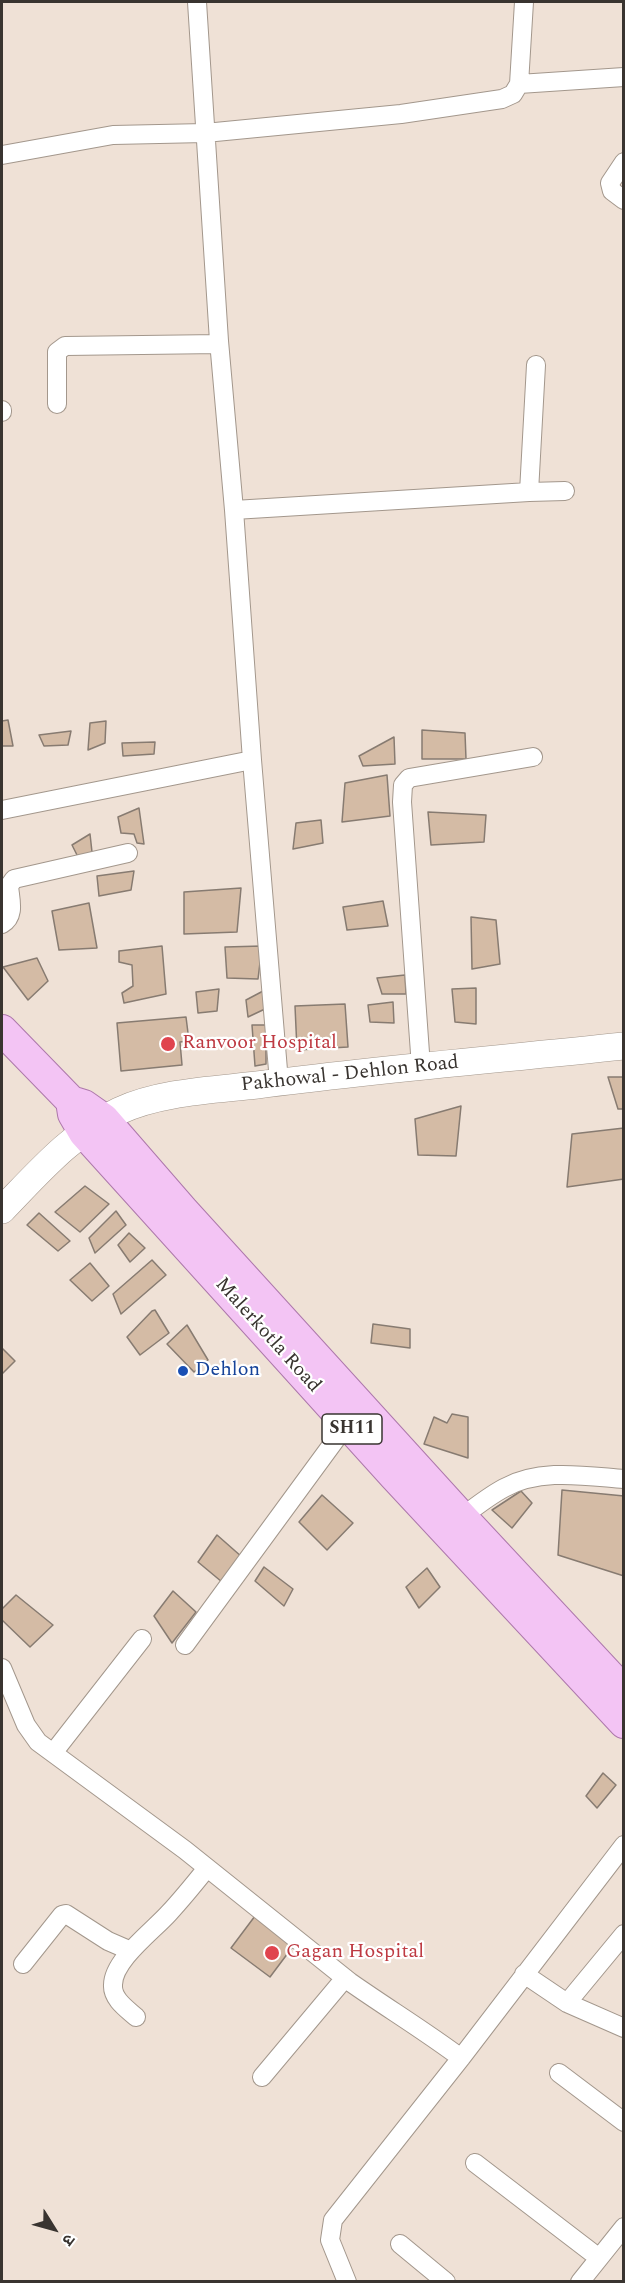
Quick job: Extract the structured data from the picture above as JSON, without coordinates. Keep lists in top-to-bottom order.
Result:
{
  "streets": {
    "main road": ["Malerkotla Road", "SH11"],
    "street": ["Pakhowal - Dehlon Road"]
  },
  "crossings": [
    ["Pakhowal - Dehlon Road", "Malerkotla Road"],
    ["Pakhowal - Dehlon Road", "SH11"],
    ["Malerkotla Road", "SH11"]
  ],
  "places": ["Ranvoor Hospital", "Dehlon", "Gagan Hospital"],
  "north": "bottom right"
}
